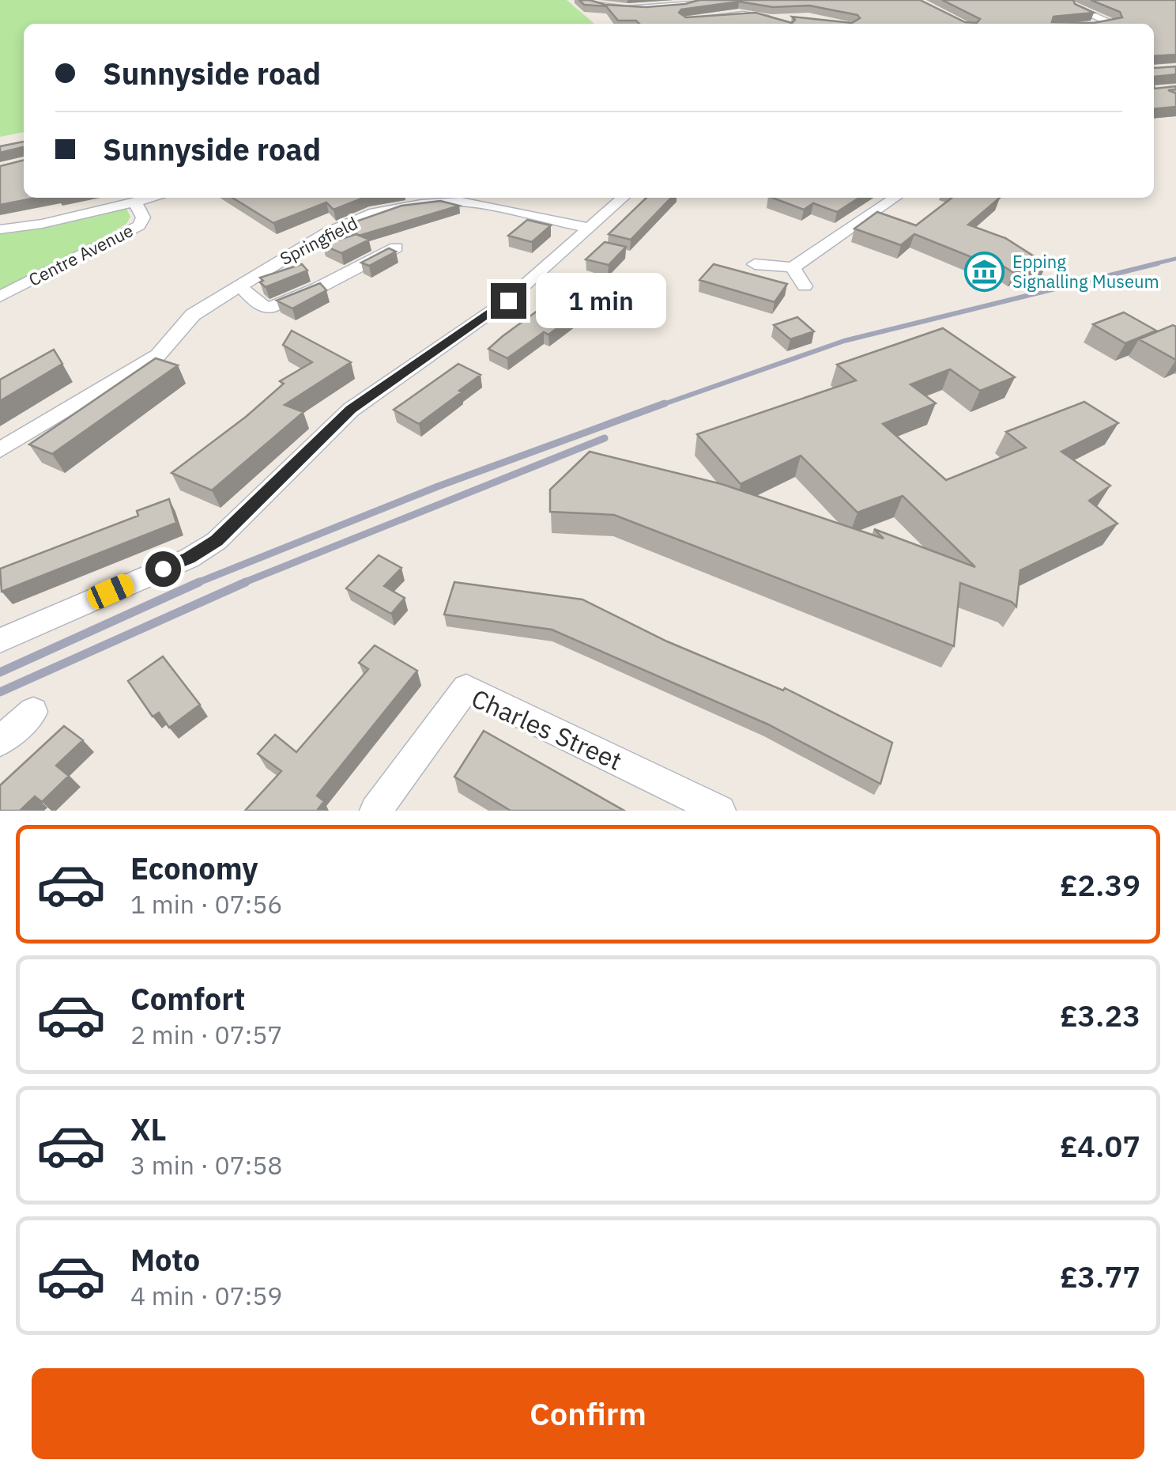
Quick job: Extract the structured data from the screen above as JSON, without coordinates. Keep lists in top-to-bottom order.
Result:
{
  "streets": {
    "street": ["Springfield", "Centre Avenue", "Charles Street"]
  },
  "places": {
    "museum": ["Epping Signalling Museum"]
  },
  "page": {
    "banner": ["Sunnyside road", "Sunnyside road"],
    "bubble": "1 min",
    "list": [
      {
        "name": "Economy",
        "note": "1 min · 07:56",
        "value": "£2.39"
      },
      {
        "name": "Comfort",
        "note": "2 min · 07:57",
        "value": "£3.23"
      },
      {
        "name": "XL",
        "note": "3 min · 07:58",
        "value": "£4.07"
      },
      {
        "name": "Moto",
        "note": "4 min · 07:59",
        "value": "£3.77"
      }
    ],
    "buttons": "Confirm"
  }
}
